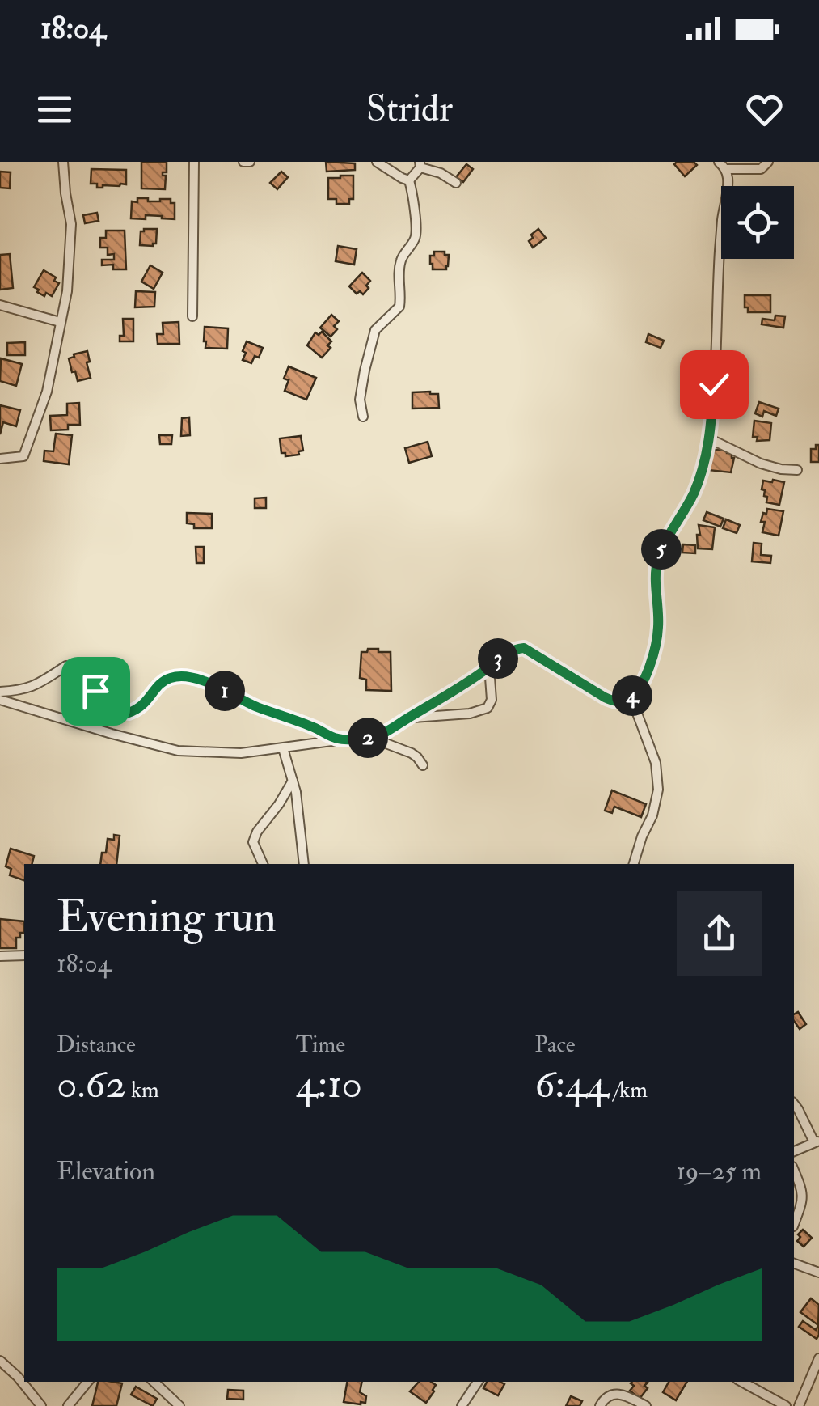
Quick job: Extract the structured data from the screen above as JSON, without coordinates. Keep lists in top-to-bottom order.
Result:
{
  "page": {
    "status": "18:04",
    "header": "Stridr",
    "pins": [
      "5",
      "3",
      "1",
      "4",
      "2"
    ],
    "heading": ["Evening run", "18:04"],
    "stats": [
      ["Distance", "0.62 km"],
      ["Time", "4:10"],
      ["Pace", "6:44 /km"]
    ],
    "chart": ["Elevation", "19–25 m"]
  }
}
